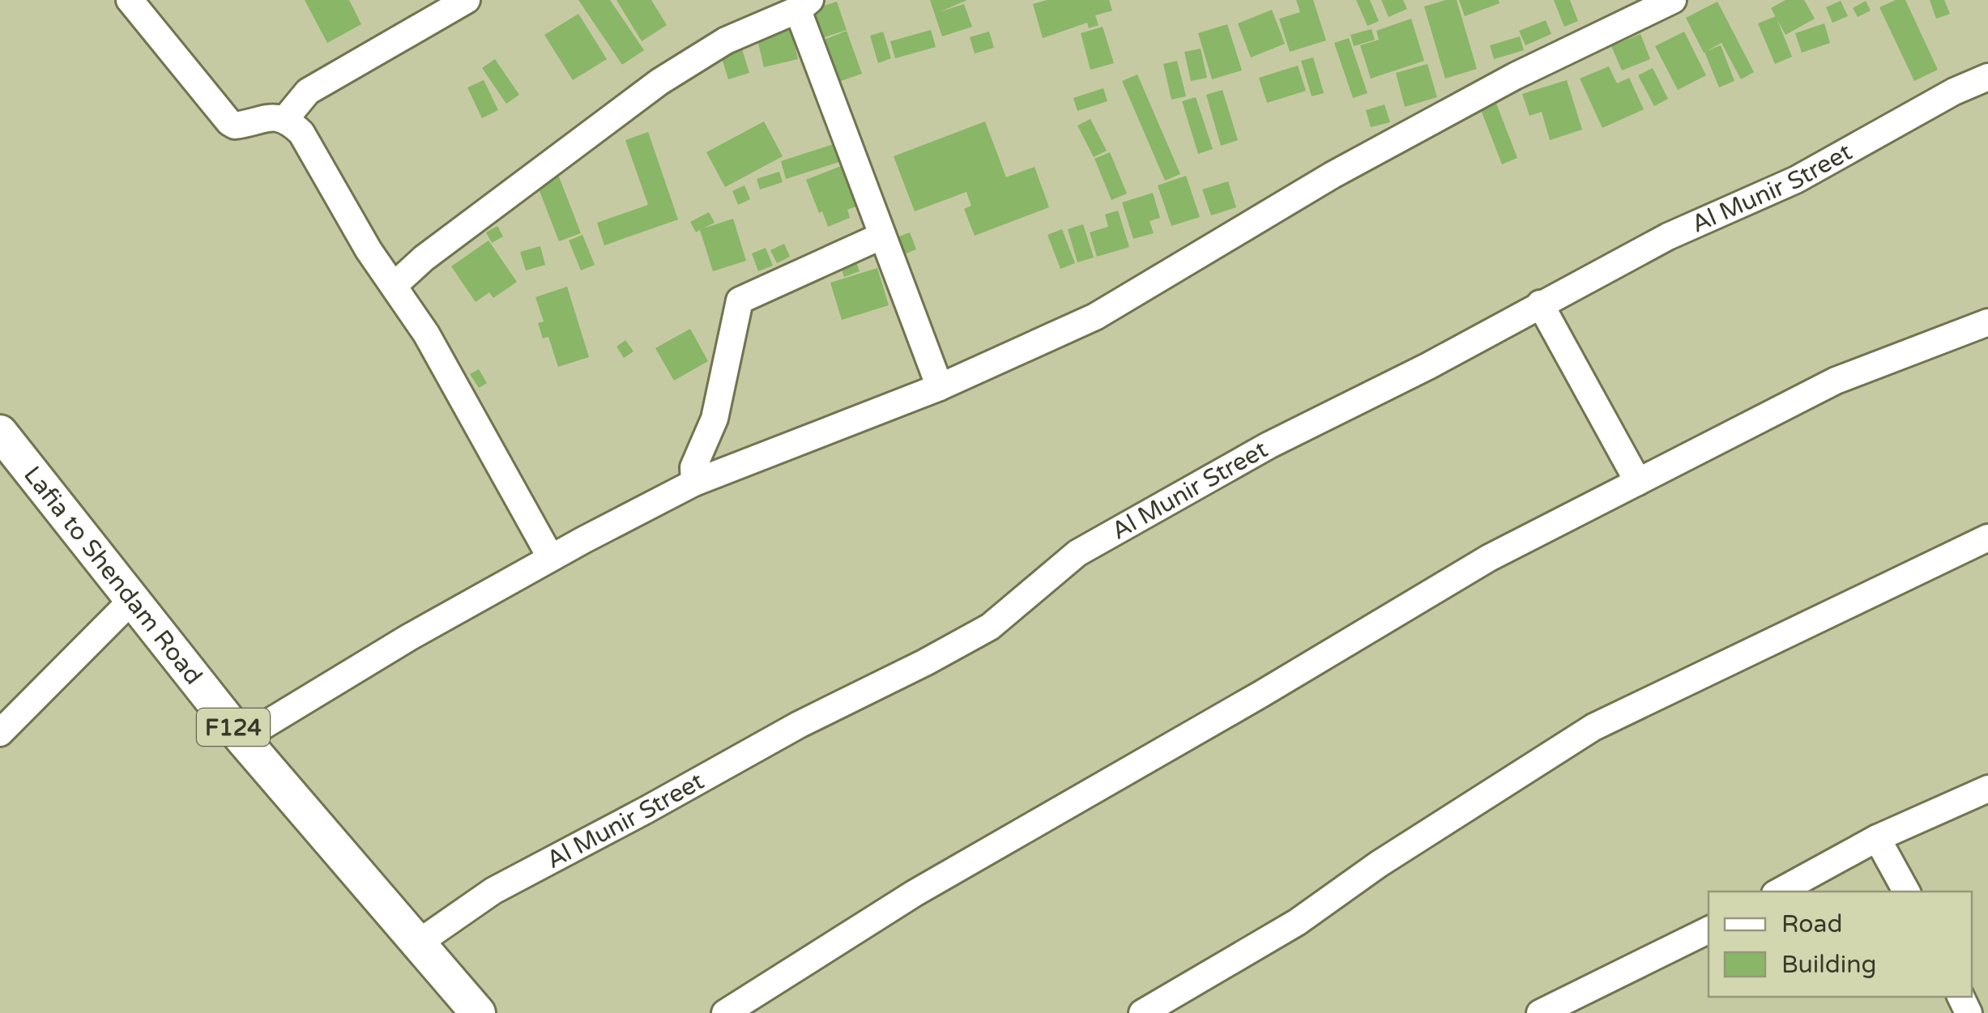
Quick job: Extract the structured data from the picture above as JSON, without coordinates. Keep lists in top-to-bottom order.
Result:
{
  "streets": {
    "main road": ["Lafia to Shendam Road", "F124"],
    "street": ["Al Munir Street"]
  },
  "crossings": [
    ["Al Munir Street", "Lafia to Shendam Road"]
  ],
  "legend": ["Road", "Building"]
}
